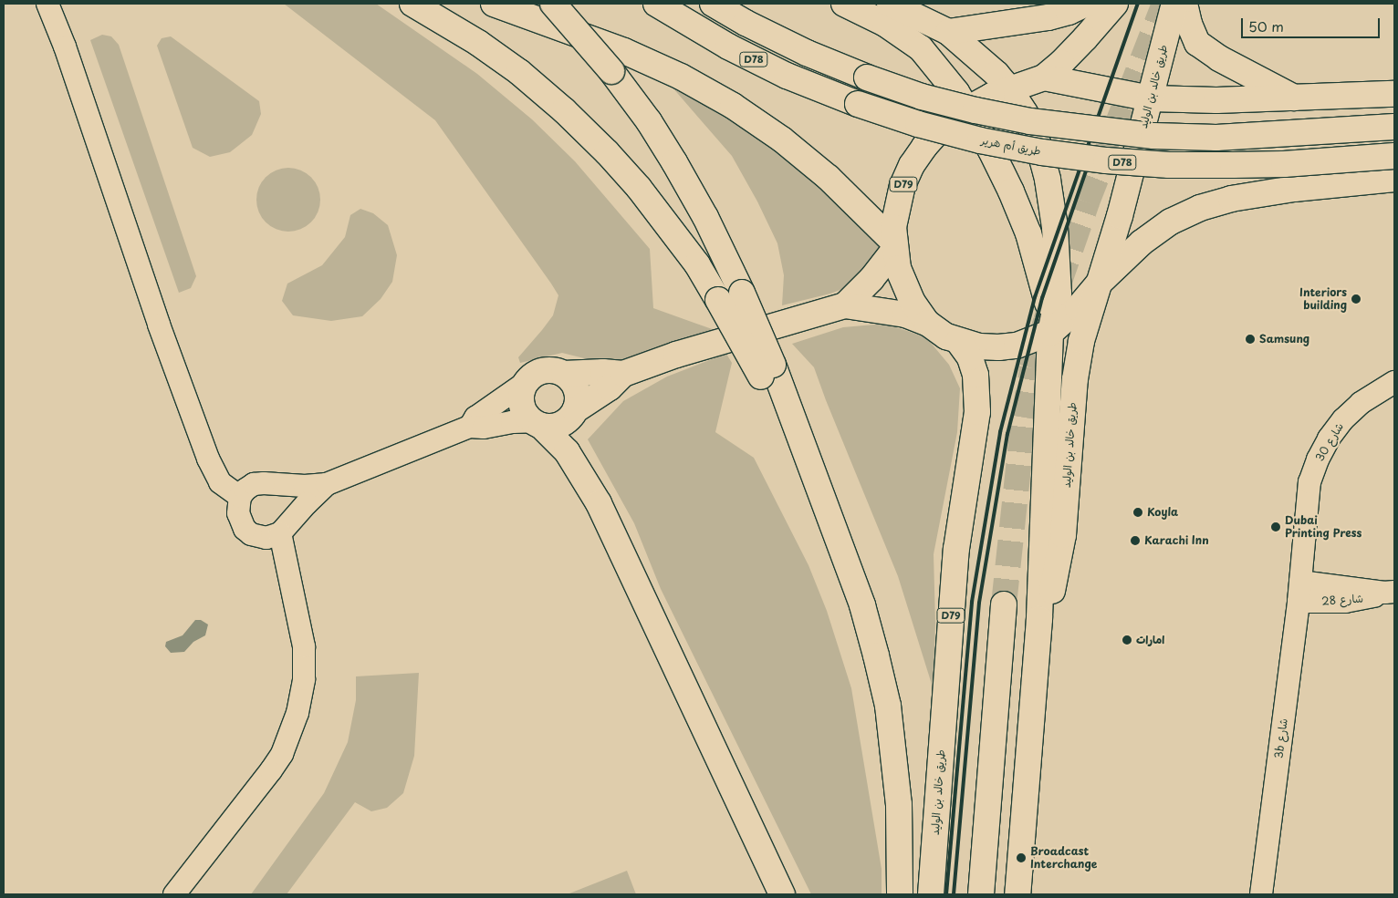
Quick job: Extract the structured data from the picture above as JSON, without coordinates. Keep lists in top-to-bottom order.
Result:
{
  "streets": {
    "main road": [
      "D78",
      "طريق خالد بن الوليد",
      "طريق أم هرير",
      "D79"
    ],
    "street": ["شارع 30", "شارع 28", "3b شارع"]
  },
  "crossings": [
    ["شارع 30", "شارع 28"],
    ["شارع 30", "3b شارع"],
    ["شارع 28", "3b شارع"]
  ],
  "places": [
    "Interiors building",
    "Samsung",
    "Koyla",
    "Dubai Printing Press",
    "Karachi Inn",
    "امارات",
    "Broadcast Interchange"
  ],
  "scale_bar": "50 m"
}
